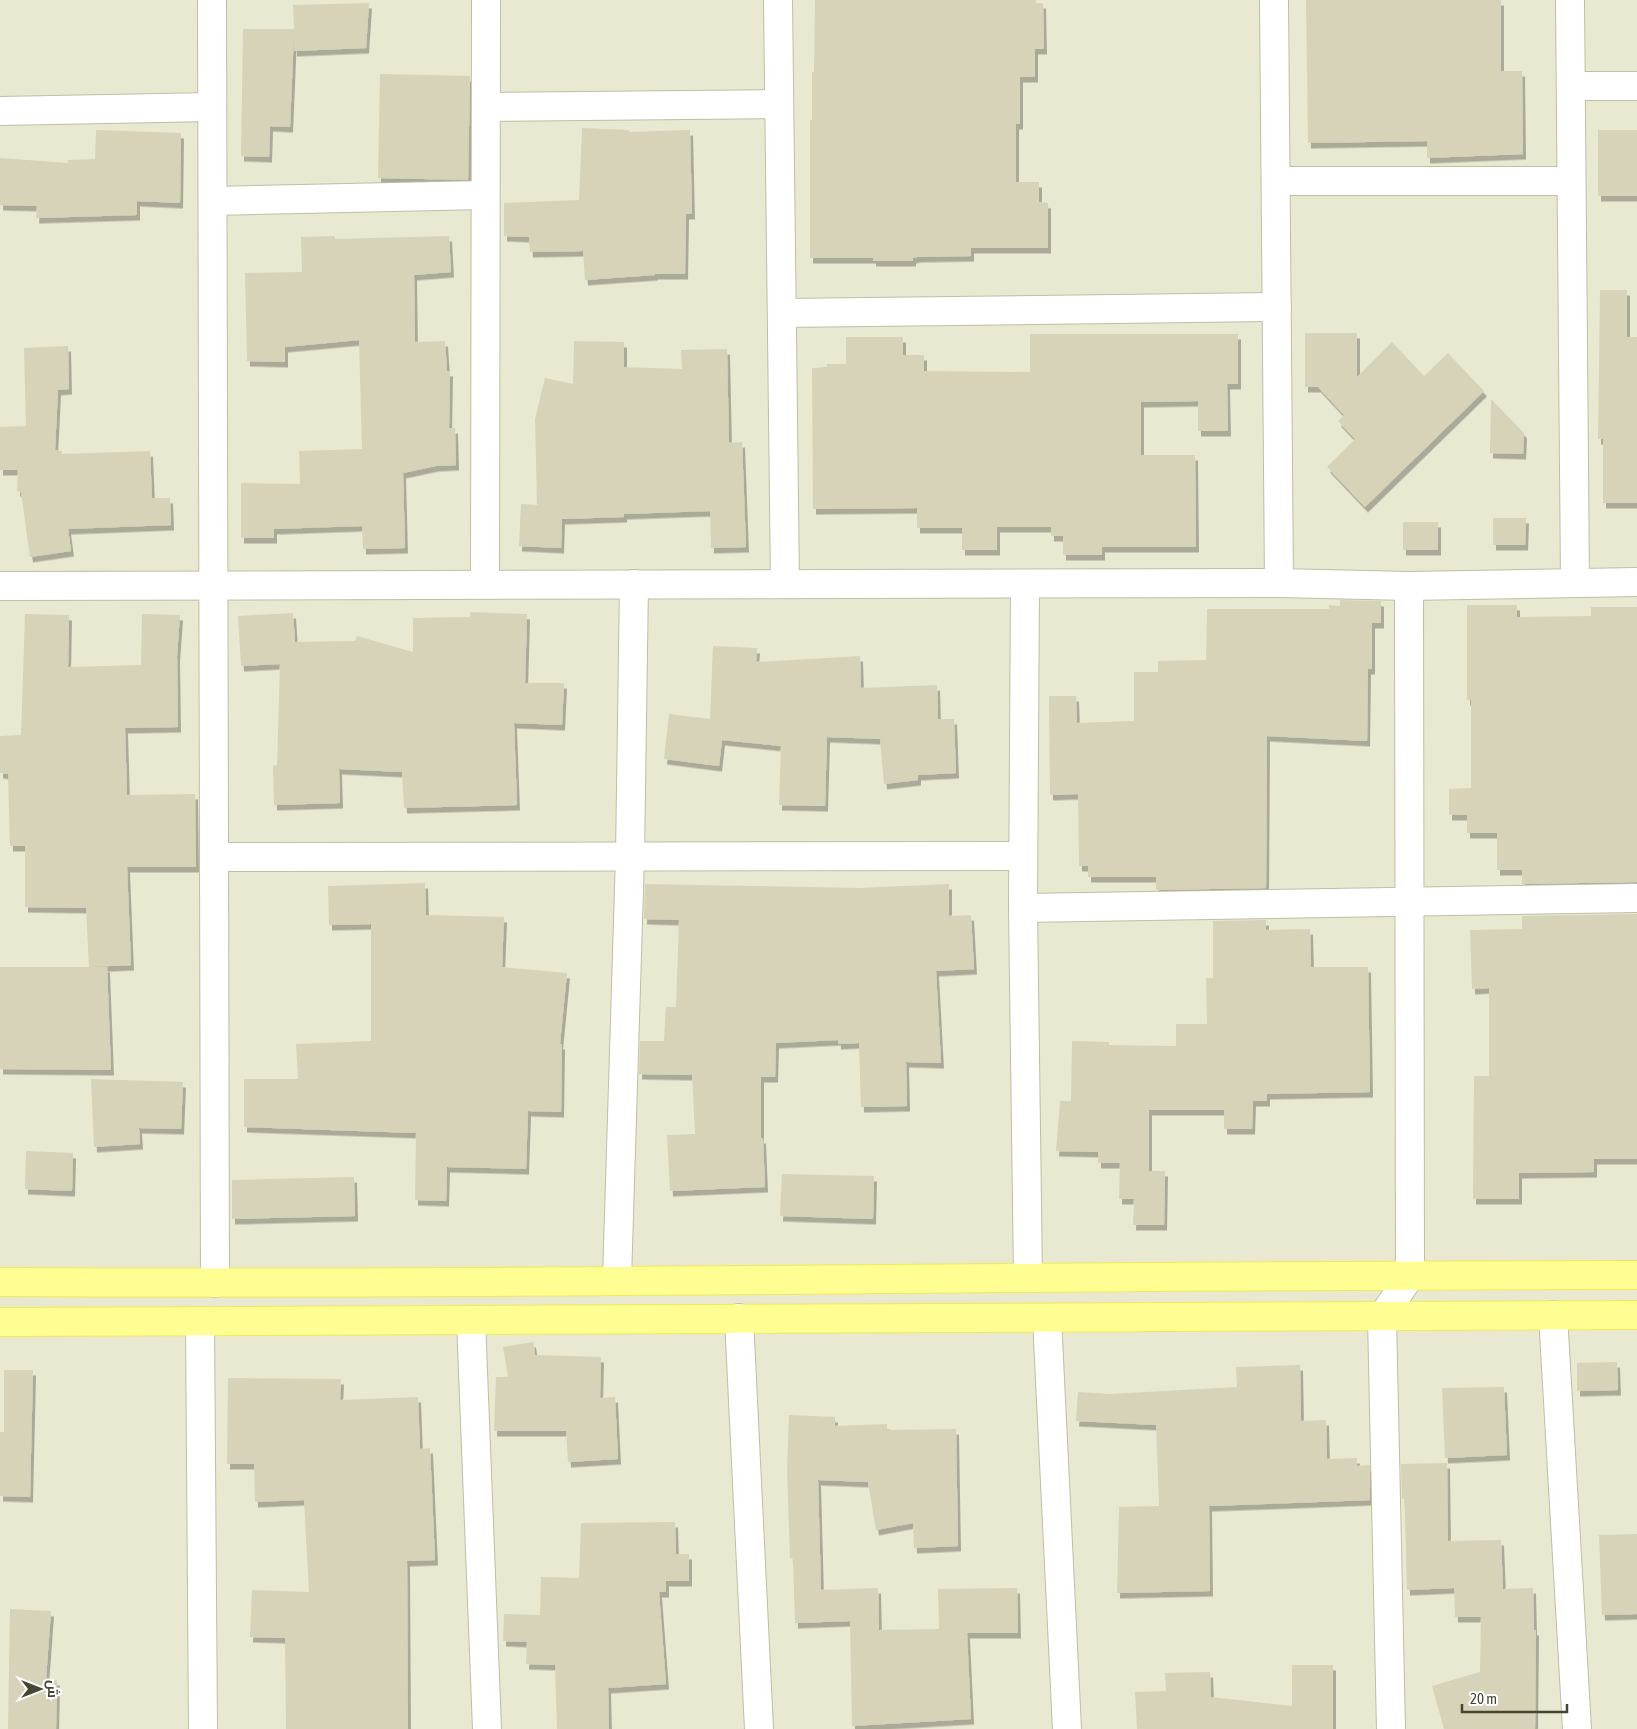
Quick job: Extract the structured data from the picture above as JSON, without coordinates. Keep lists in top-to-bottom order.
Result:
{
  "scale_bar": "20 m",
  "north": "right"
}
